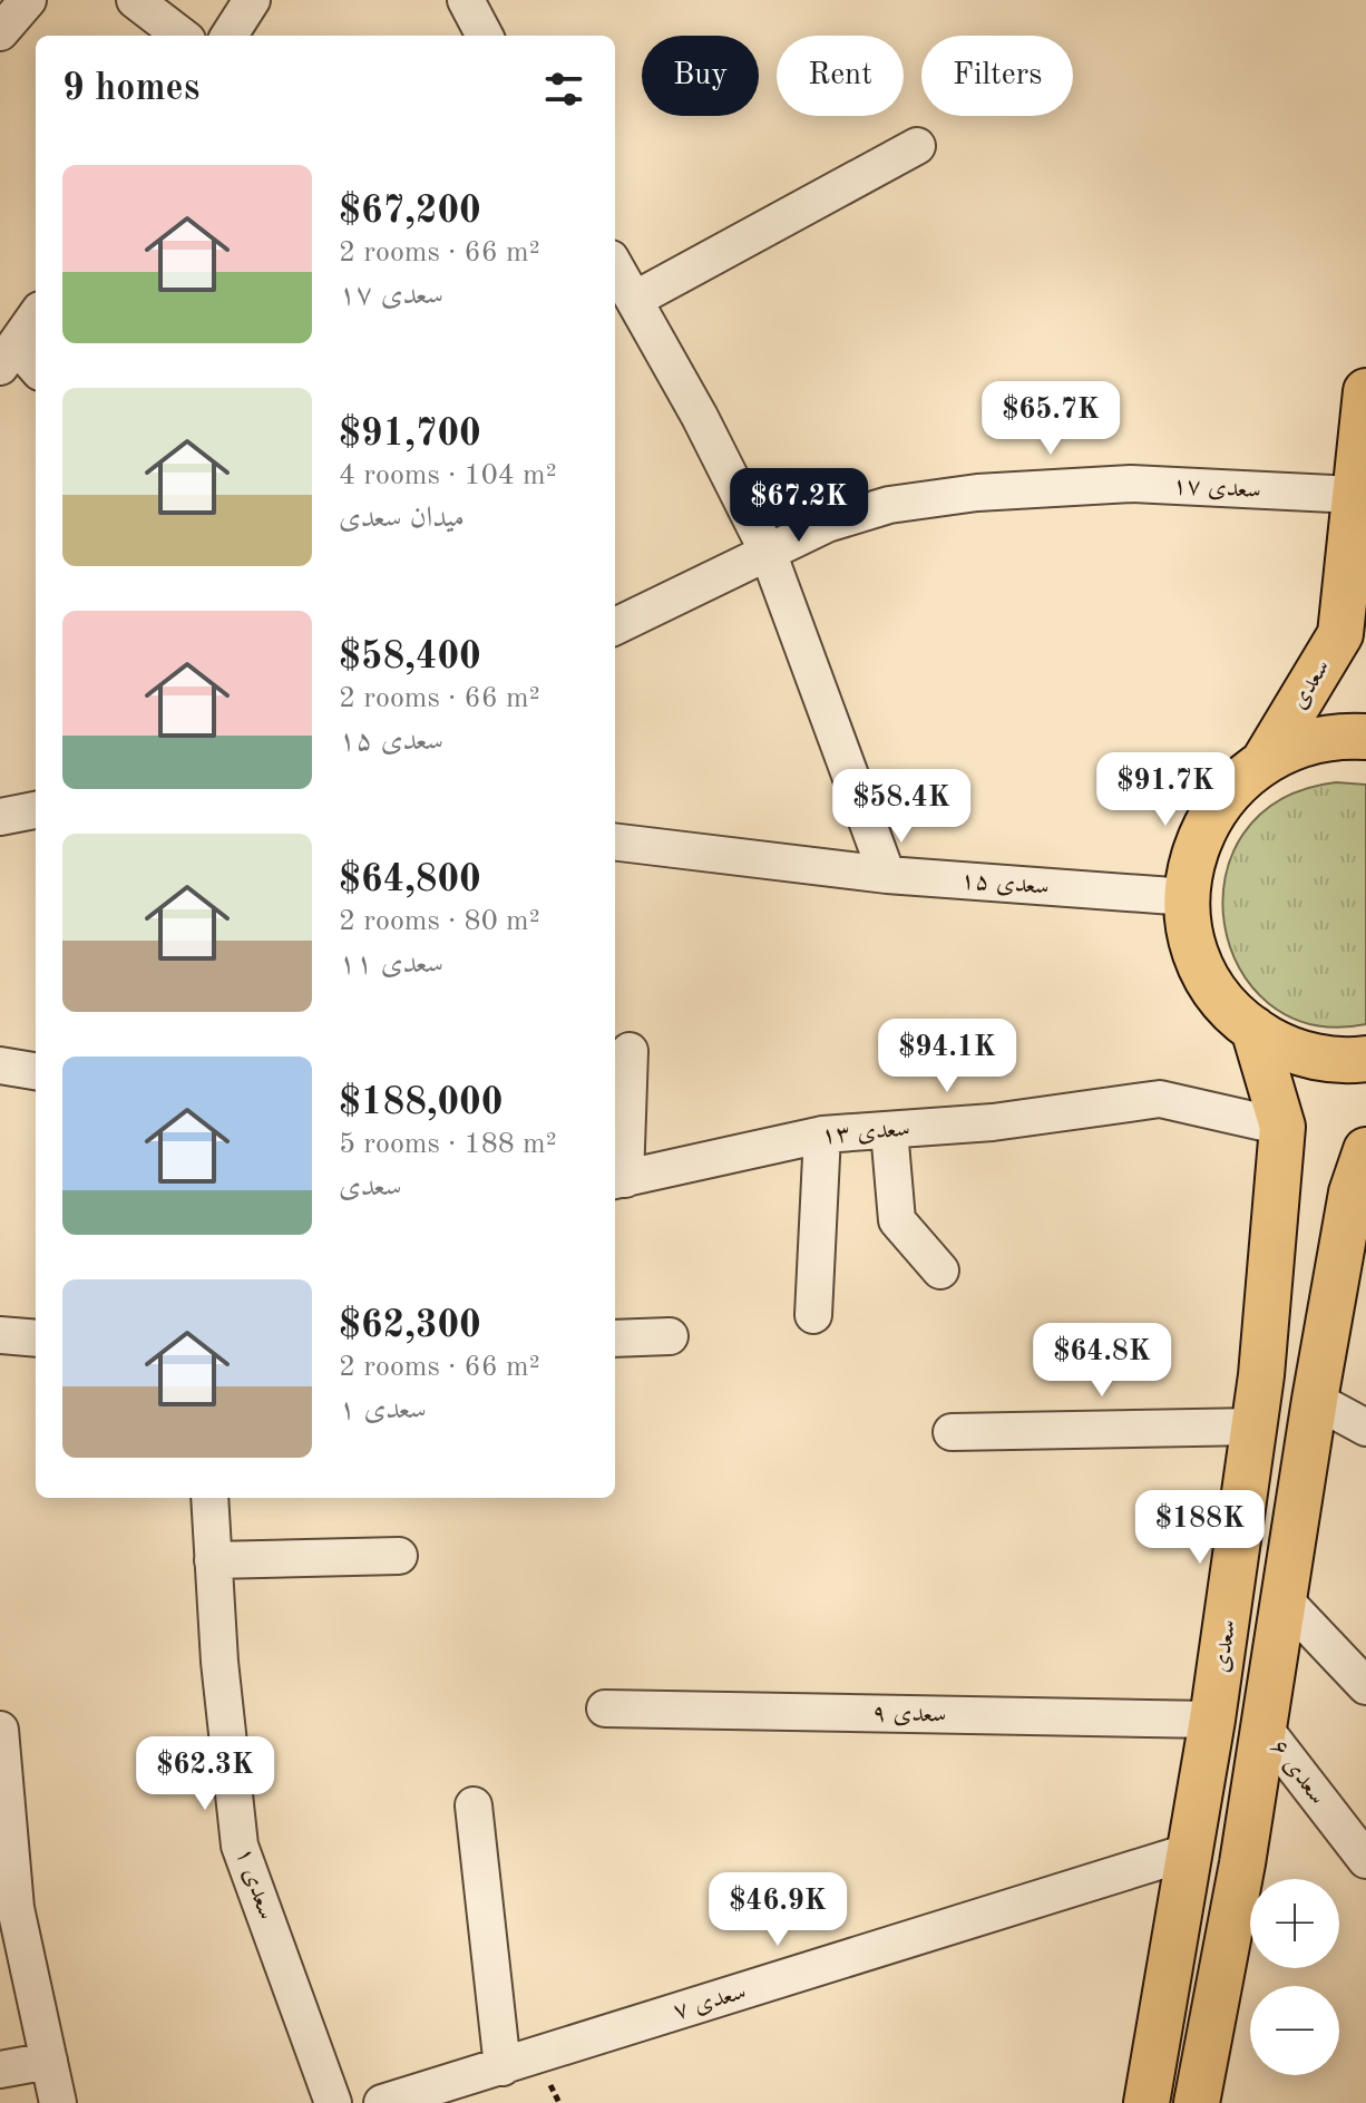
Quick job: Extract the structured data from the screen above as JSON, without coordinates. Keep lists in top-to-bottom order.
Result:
{
  "streets": {
    "main road": ["سعدی"],
    "street": [
      "سعدی ۱۷",
      "سعدی ۱۵",
      "سعدی ۱۳",
      "سعدی ۹",
      "سعدی ۶",
      "سعدی ۱",
      "سعدی ۷"
    ]
  },
  "crossings": [
    ["سعدی ۱۷", "سعدی"],
    ["سعدی", "سعدی ۱۳"],
    ["سعدی", "سعدی ۹"],
    ["سعدی", "سعدی ۶"],
    ["سعدی", "سعدی ۷"]
  ],
  "page": {
    "chip": ["Buy", "Rent", "Filters"],
    "heading": "9 homes",
    "list": [
      {
        "name": "$67,200",
        "note": "2 rooms · 66 m² · سعدی ۱۷"
      },
      {
        "name": "$91,700",
        "note": "4 rooms · 104 m² · میدان سعدی"
      },
      {
        "name": "$58,400",
        "note": "2 rooms · 66 m² · سعدی ۱۵"
      },
      {
        "name": "$64,800",
        "note": "2 rooms · 80 m² · سعدی ۱۱"
      },
      {
        "name": "$188,000",
        "note": "5 rooms · 188 m² · سعدی"
      },
      {
        "name": "$62,300",
        "note": "2 rooms · 66 m² · سعدی ۱"
      }
    ],
    "price": [
      "$65.7K",
      "$67.2K",
      "$91.7K",
      "$58.4K",
      "$94.1K",
      "$64.8K",
      "$188K",
      "$62.3K",
      "$46.9K"
    ],
    "map_buttons": ["+", "−"]
  }
}
